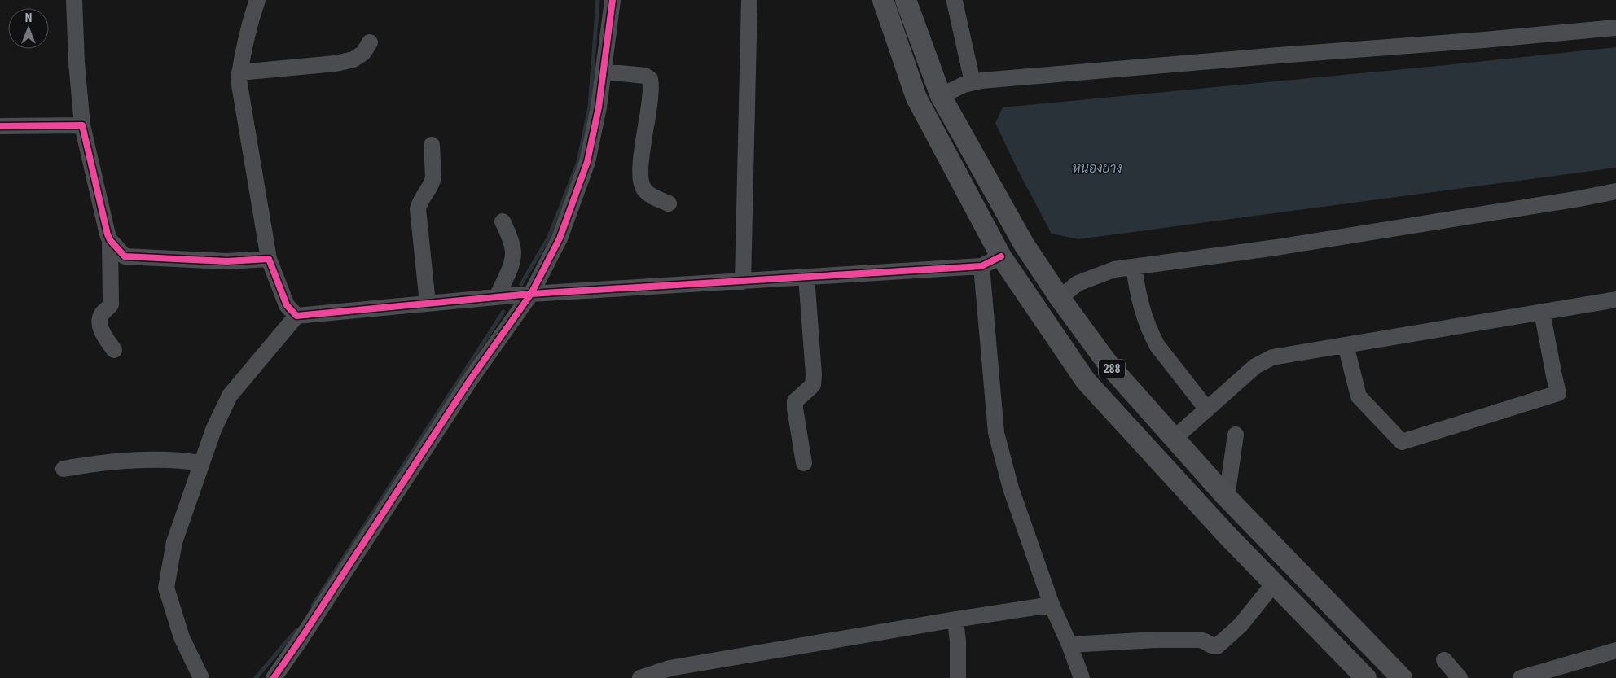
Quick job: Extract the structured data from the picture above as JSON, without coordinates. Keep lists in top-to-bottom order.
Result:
{
  "streets": {
    "main road": ["288"]
  },
  "water": ["หนองยาง"],
  "north": "top"
}
